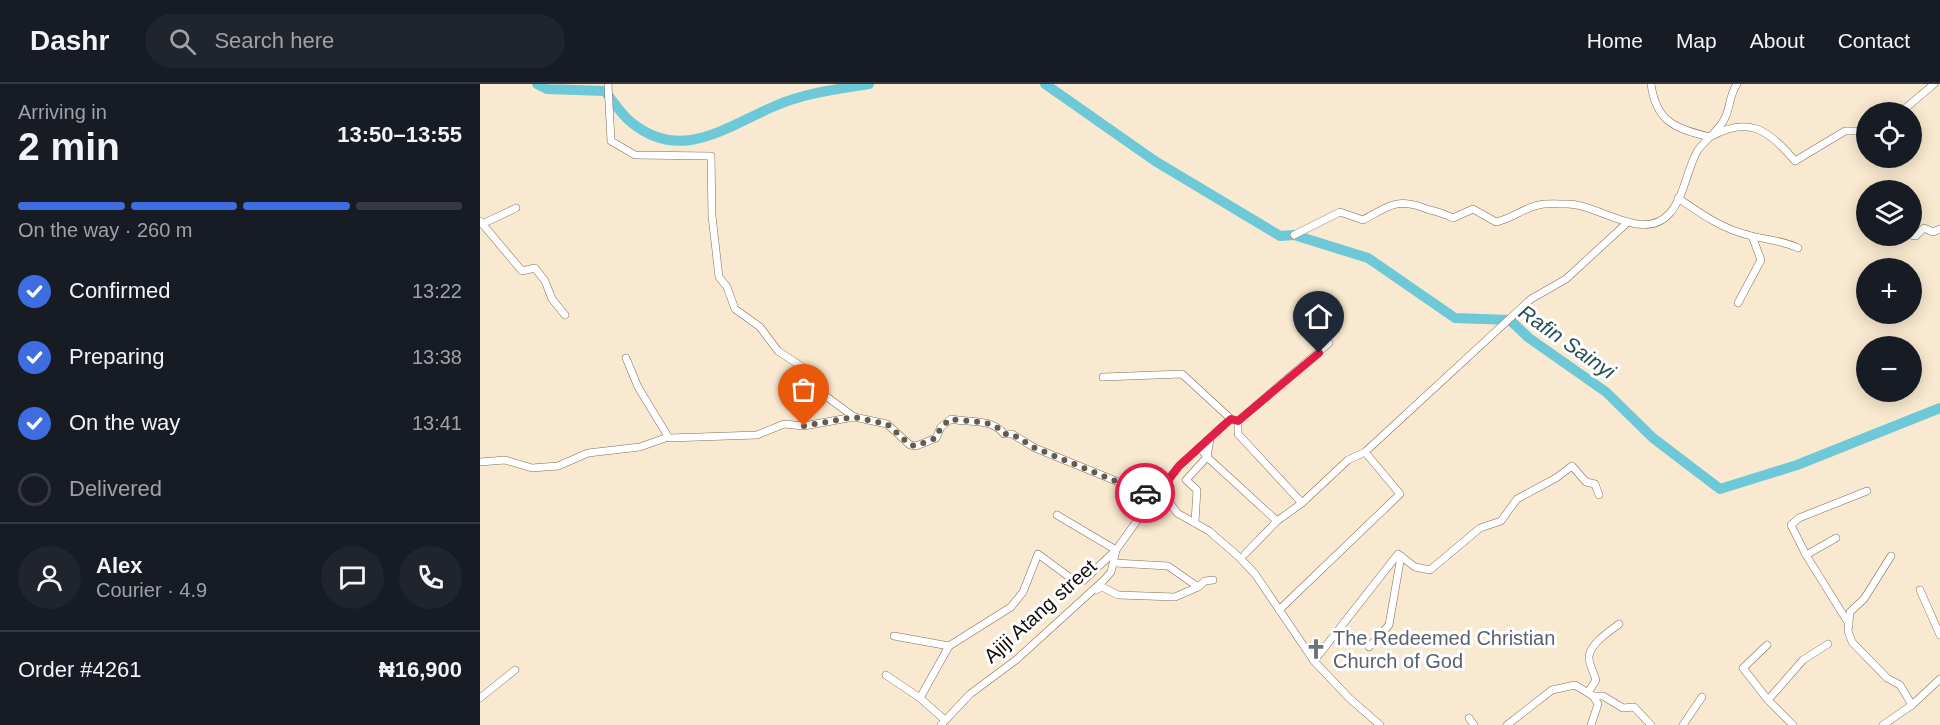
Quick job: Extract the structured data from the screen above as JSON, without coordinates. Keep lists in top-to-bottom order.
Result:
{
  "streets": {
    "street": ["Ajiji Atang street"]
  },
  "water": ["Rafin Sainyi"],
  "places": {
    "church": ["The Redeemed Christian Church of God"]
  },
  "page": {
    "header": "Dashr",
    "search": "Search here",
    "nav": [
      "Home",
      "Map",
      "About",
      "Contact"
    ],
    "heading": ["2 min", "Arriving in", "13:50–13:55"],
    "panel": [
      "Alex",
      "Courier · 4.9",
      "Order #4261",
      "₦16,900"
    ],
    "map_buttons": ["+", "−"],
    "bar": "On the way · 260 m",
    "list": [
      ["Confirmed", "13:22"],
      ["Preparing", "13:38"],
      ["On the way", "13:41"],
      "Delivered"
    ]
  }
}
